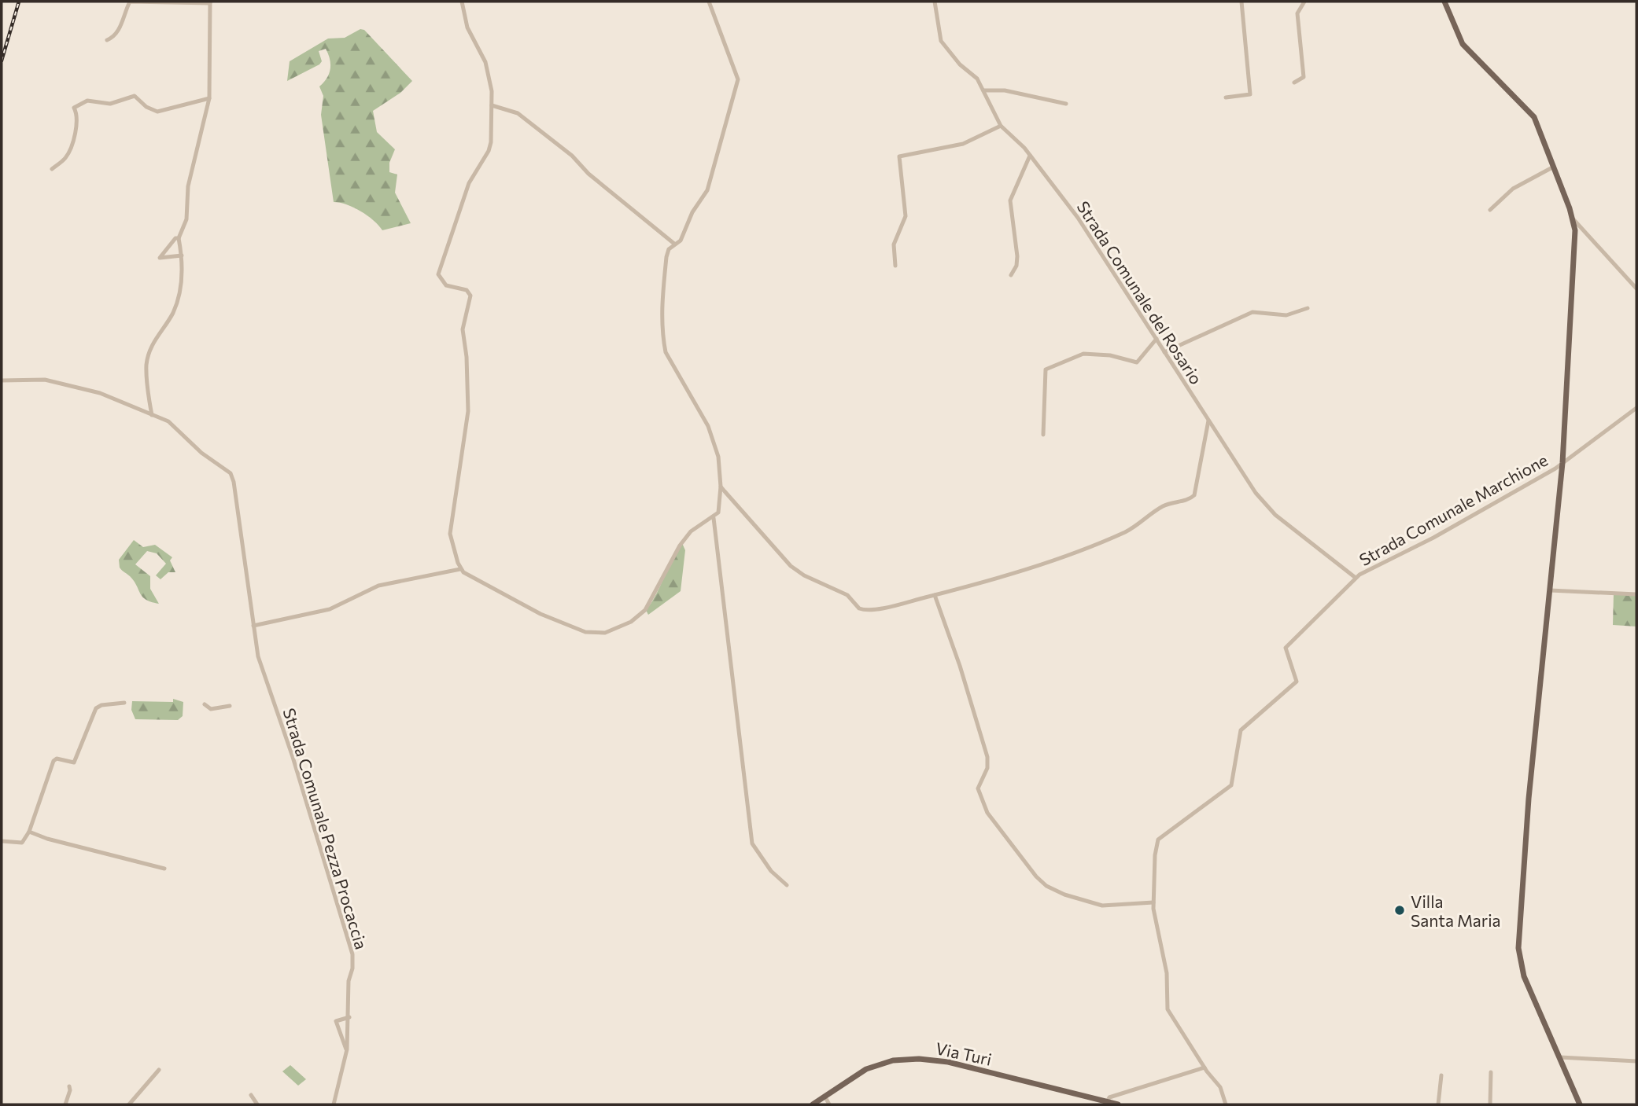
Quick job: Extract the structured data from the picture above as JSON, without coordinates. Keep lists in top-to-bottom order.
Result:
{
  "streets": {
    "main road": ["Via Turi"],
    "street": ["Strada Comunale del Rosario", "Strada Comunale Marchione", "Strada Comunale Pezza Procaccia"]
  },
  "crossings": [
    ["Strada Comunale del Rosario", "Strada Comunale Marchione"]
  ],
  "places": ["Villa Santa Maria"]
}
